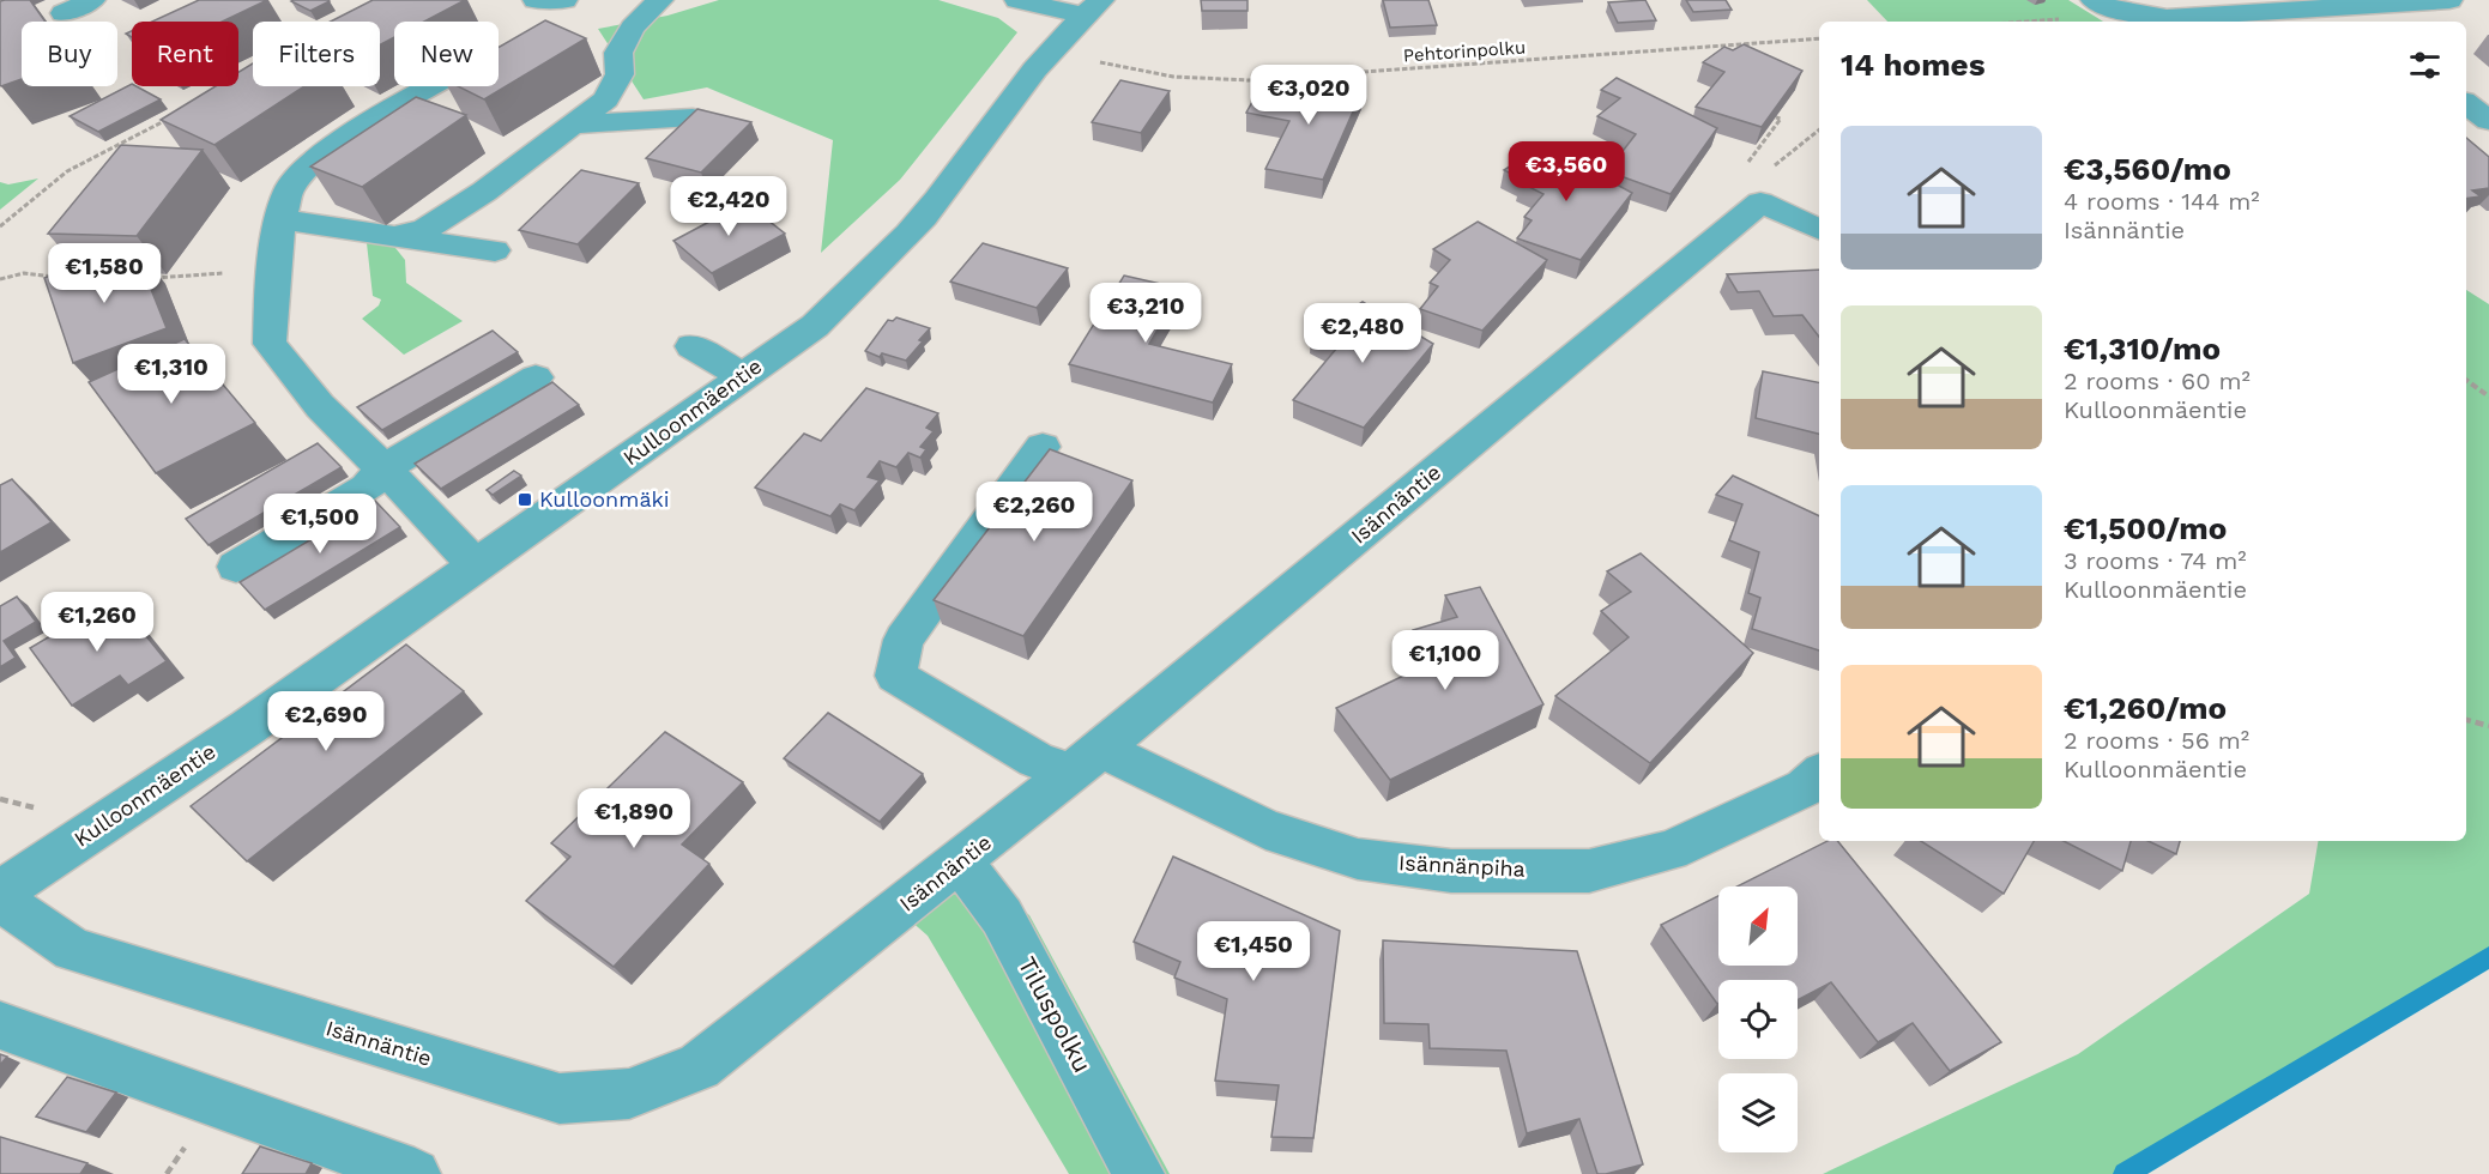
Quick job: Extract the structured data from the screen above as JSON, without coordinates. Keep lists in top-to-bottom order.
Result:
{
  "streets": {
    "street": [
      "Kulloonmäentie",
      "Isännäntie",
      "Isännänpiha",
      "Tiluspolku"
    ],
    "path": ["Pehtorinpolku"]
  },
  "crossings": [
    ["Pehtorinpolku", "Kulloonmäentie"],
    ["Isännäntie", "Isännänpiha"],
    ["Isännäntie", "Tiluspolku"]
  ],
  "places": {
    "transit": ["Kulloonmäki"]
  },
  "north": "top right",
  "page": {
    "chip": [
      "Buy",
      "Rent",
      "Filters",
      "New"
    ],
    "heading": "14 homes",
    "price": [
      "€3,020",
      "€3,560",
      "€2,420",
      "€1,580",
      "€3,210",
      "€2,480",
      "€1,310",
      "€2,260",
      "€1,500",
      "€1,260",
      "€1,100",
      "€2,690",
      "€1,890",
      "€1,450"
    ],
    "list": [
      {
        "name": "€3,560/mo",
        "note": "4 rooms · 144 m² · Isännäntie"
      },
      {
        "name": "€1,310/mo",
        "note": "2 rooms · 60 m² · Kulloonmäentie"
      },
      {
        "name": "€1,500/mo",
        "note": "3 rooms · 74 m² · Kulloonmäentie"
      },
      {
        "name": "€1,260/mo",
        "note": "2 rooms · 56 m² · Kulloonmäentie"
      }
    ]
  }
}
